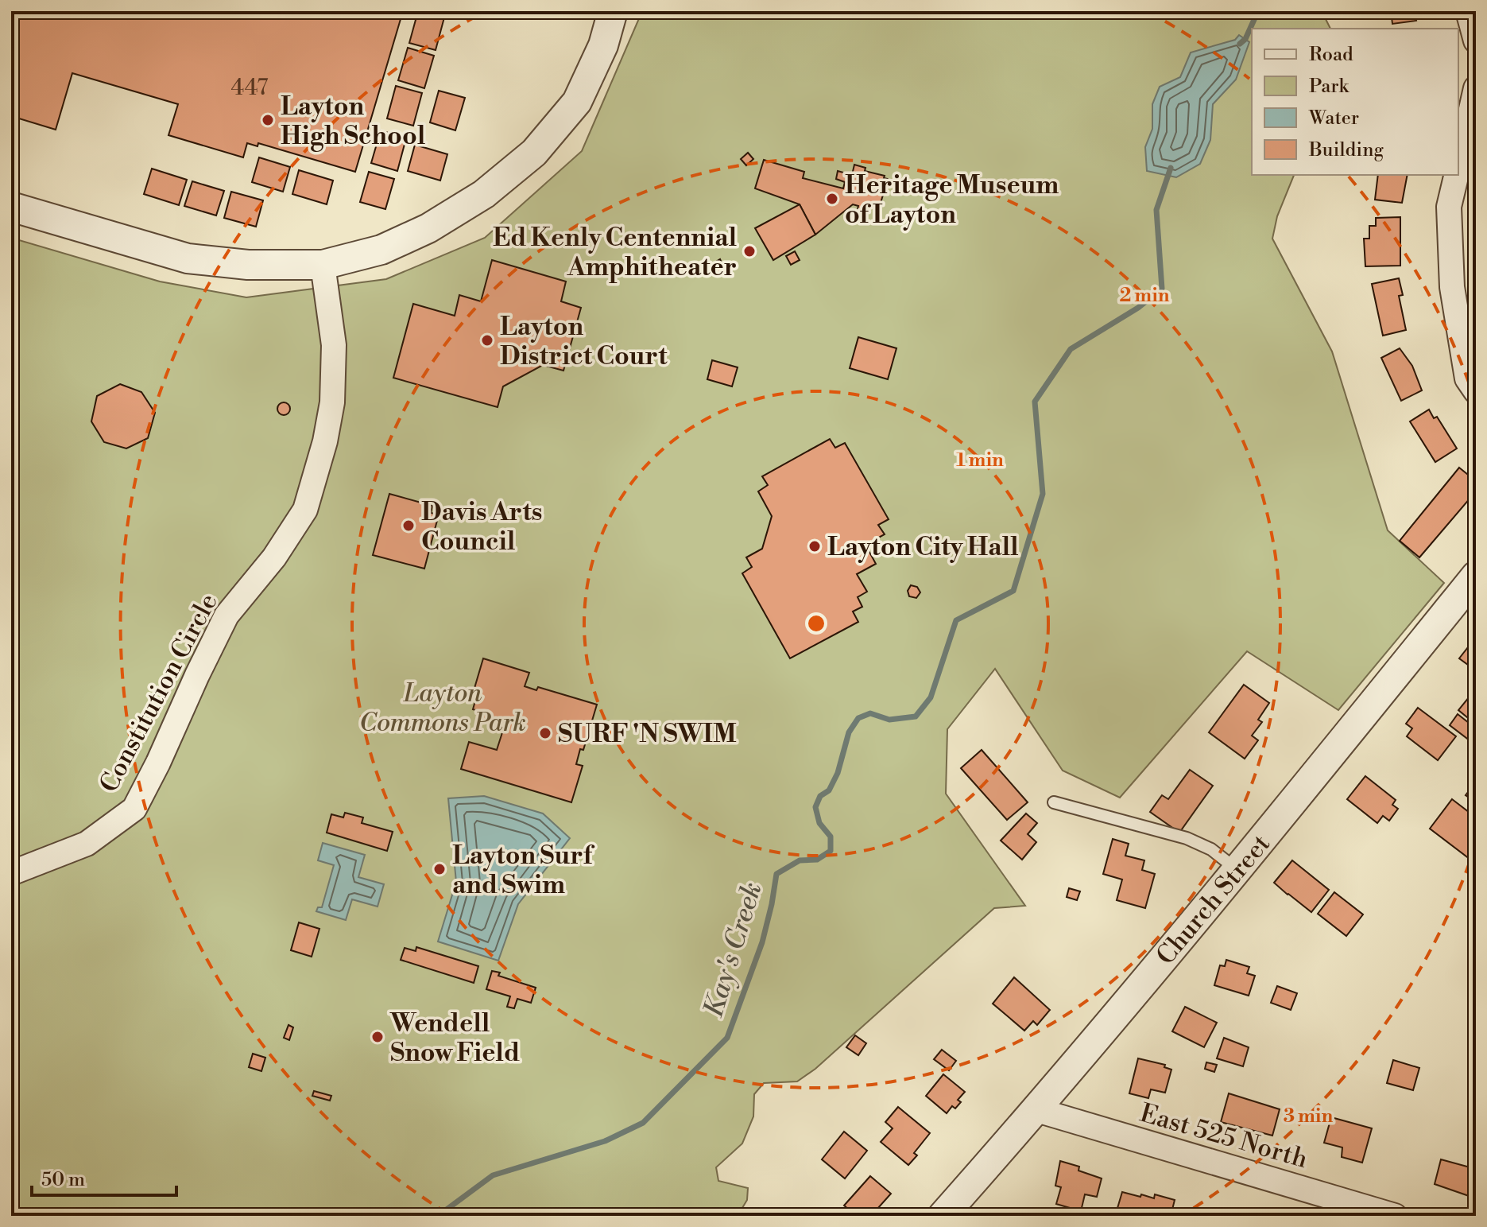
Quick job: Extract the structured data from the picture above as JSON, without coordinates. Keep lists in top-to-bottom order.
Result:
{
  "streets": {
    "street": ["Constitution Circle", "Church Street", "East 525 North"]
  },
  "crossings": [
    ["Church Street", "East 525 North"]
  ],
  "water": ["Kay's Creek"],
  "parks": ["Layton Commons Park"],
  "places": [
    "Layton High School",
    "Heritage Museum of Layton",
    "Ed Kenly Centennial Amphitheater",
    "Layton District Court",
    "Davis Arts Council",
    "Layton City Hall",
    "SURF 'N SWIM",
    "Layton Surf and Swim",
    "Wendell Snow Field"
  ],
  "house_numbers": ["447"],
  "legend": [
    "Road",
    "Park",
    "Water",
    "Building"
  ],
  "scale_bar": "50 m",
  "rings": ["2 min", "1 min", "3 min"]
}
